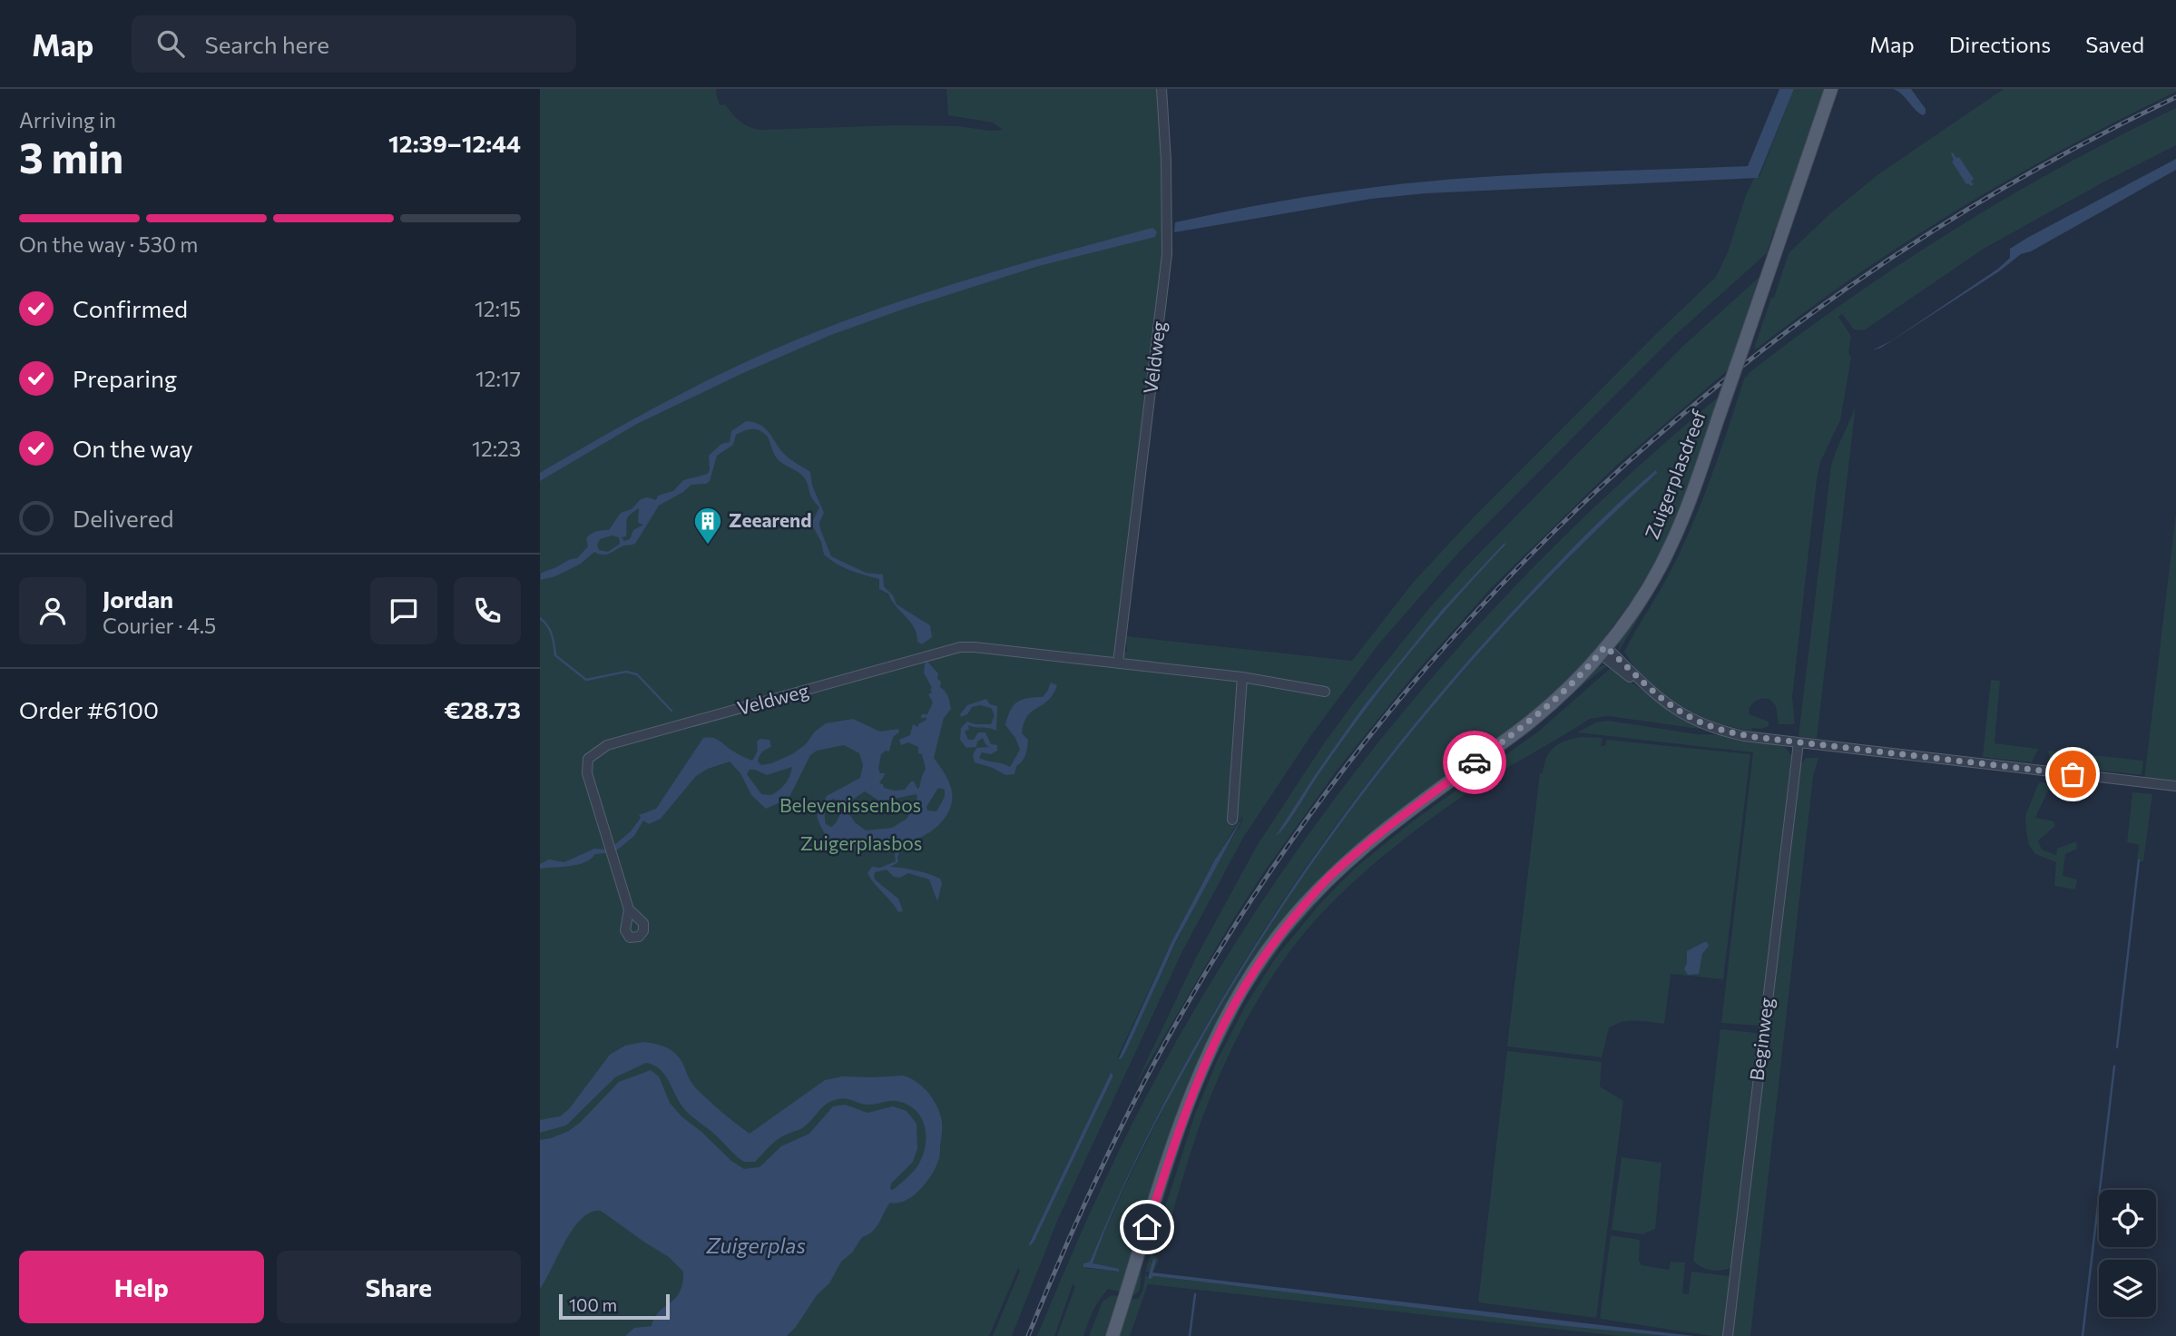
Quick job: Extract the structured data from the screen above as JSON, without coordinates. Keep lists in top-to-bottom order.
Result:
{
  "streets": {
    "main road": ["Zuigerplasdreef"],
    "street": ["Veldweg", "Beginweg"]
  },
  "water": ["Zuigerplas"],
  "parks": ["Belevenissenbos", "Zuigerplasbos"],
  "places": {
    "building": ["Zeearend"]
  },
  "scale_bar": "100 m",
  "page": {
    "header": "Map",
    "search": "Search here",
    "nav": ["Map", "Directions", "Saved"],
    "heading": ["3 min", "Arriving in", "12:39–12:44"],
    "panel": [
      "Jordan",
      "Courier · 4.5",
      "Order #6100",
      "€28.73"
    ],
    "bar": "On the way · 530 m",
    "list": [
      ["Confirmed", "12:15"],
      ["Preparing", "12:17"],
      ["On the way", "12:23"],
      "Delivered"
    ],
    "buttons": ["Help", "Share"],
    "scale": "100 m"
  }
}
